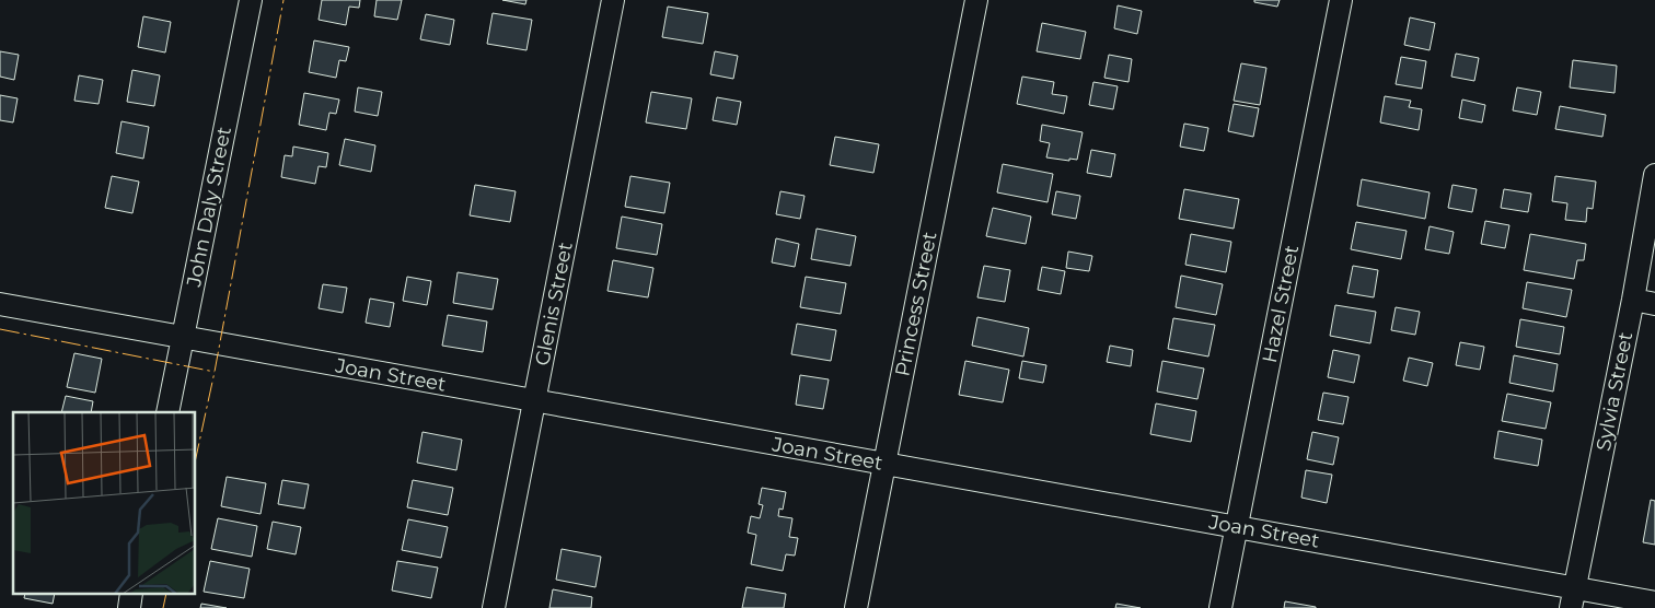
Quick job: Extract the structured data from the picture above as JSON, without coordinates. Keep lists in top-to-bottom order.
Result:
{
  "streets": {
    "street": [
      "John Daly Street",
      "Glenis Street",
      "Princess Street",
      "Hazel Street",
      "Joan Street",
      "Sylvia Street"
    ]
  },
  "crossings": [
    ["John Daly Street", "Joan Street"],
    ["Glenis Street", "Joan Street"],
    ["Princess Street", "Joan Street"],
    ["Hazel Street", "Joan Street"],
    ["Joan Street", "Sylvia Street"]
  ]
}
